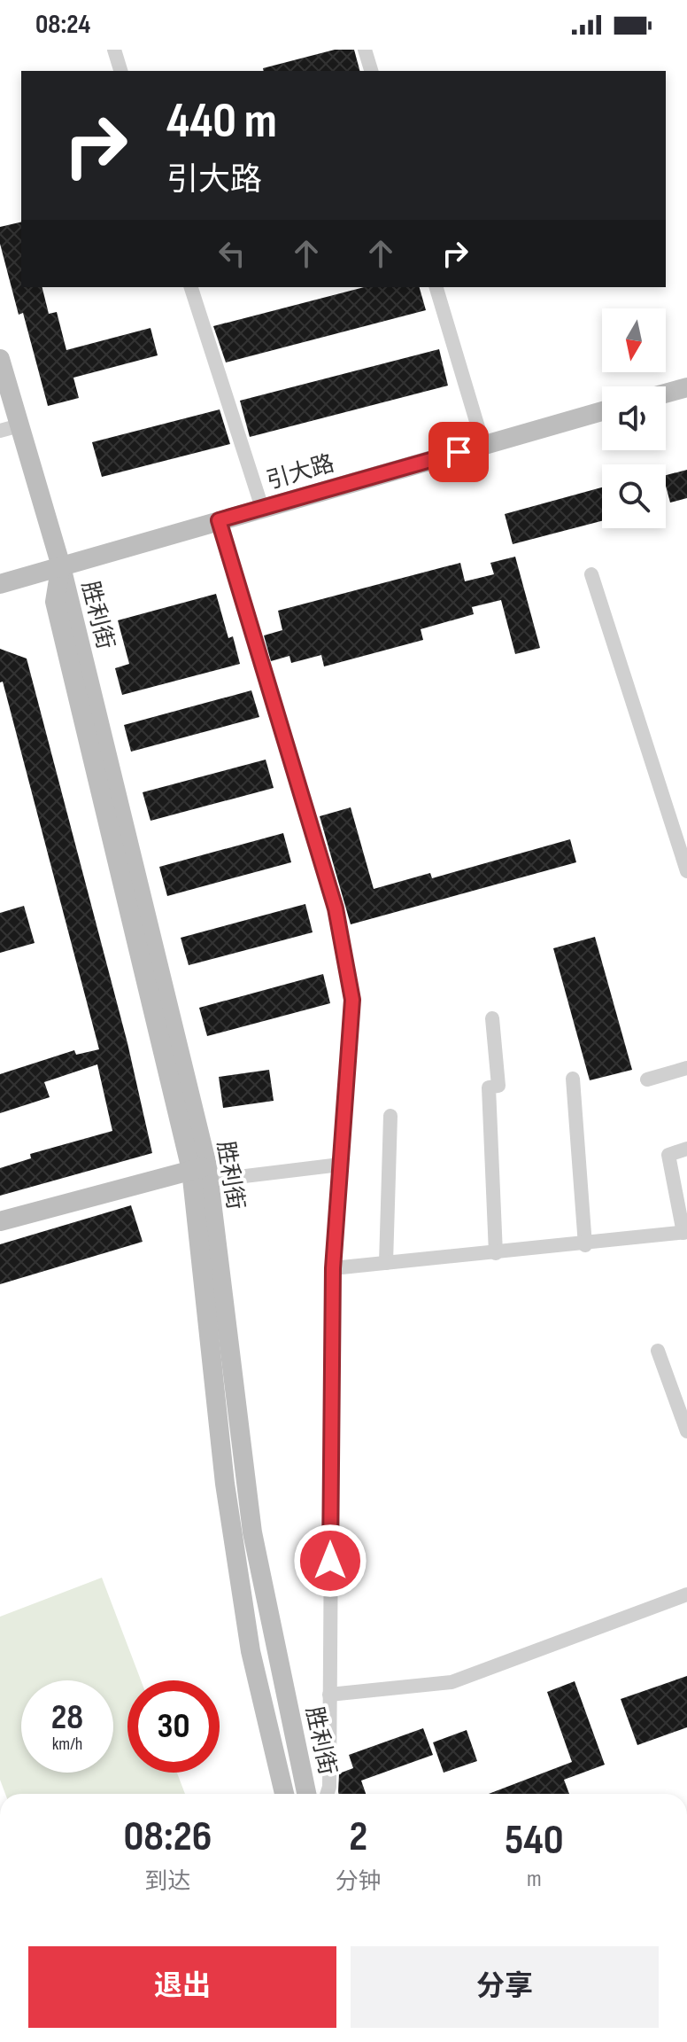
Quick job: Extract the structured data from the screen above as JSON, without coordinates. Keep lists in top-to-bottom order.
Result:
{
  "streets": {
    "street": ["引大路", "胜利街"]
  },
  "crossings": [
    ["引大路", "胜利街"]
  ],
  "north": "bottom",
  "page": {
    "status": "08:24",
    "turn": ["440 m", "引大路"],
    "speed": "28 km/h",
    "limit": "30",
    "eta": [
      "08:26",
      "到达",
      "2",
      "分钟",
      "540",
      "m"
    ],
    "buttons": ["退出", "分享"]
  }
}
